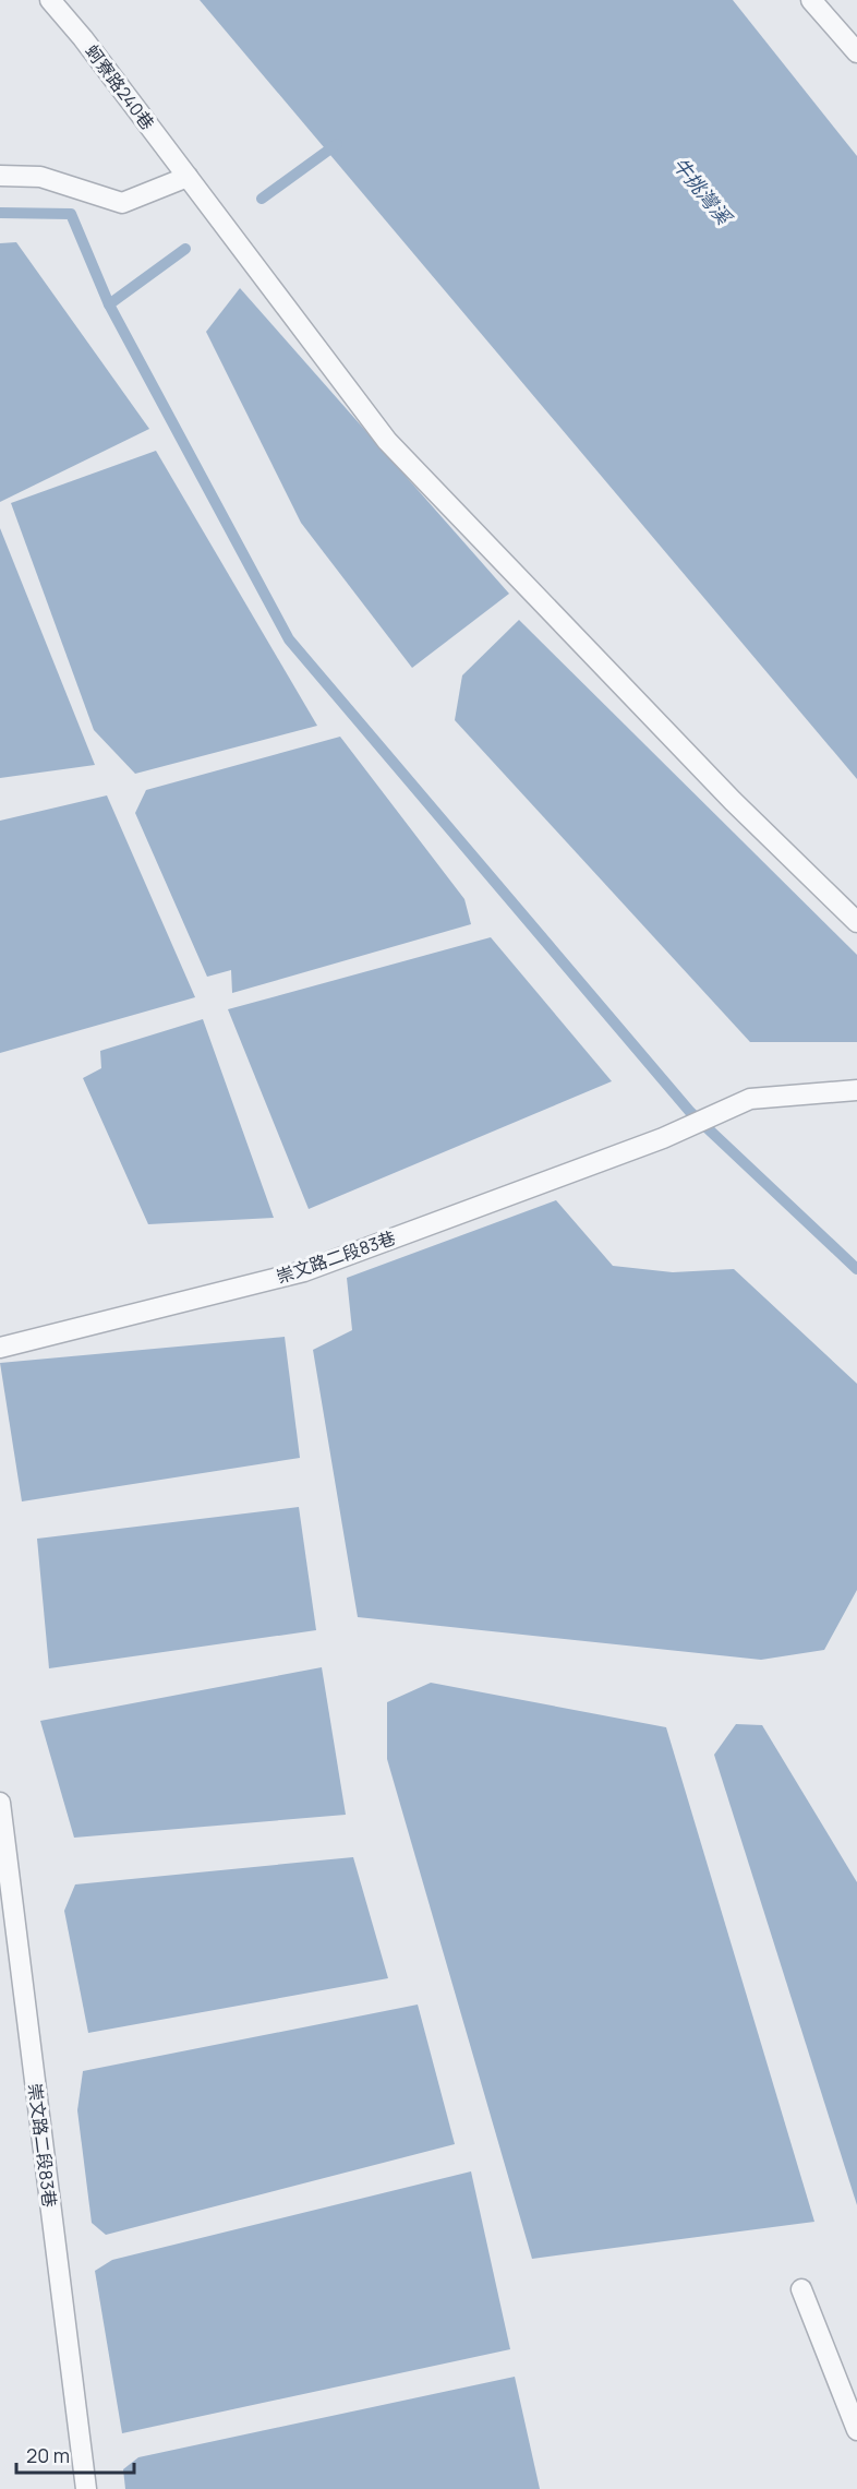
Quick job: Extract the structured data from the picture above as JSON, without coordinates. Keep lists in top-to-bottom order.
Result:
{
  "streets": {
    "lane": ["蚵寮路240巷", "崇文路二段83巷"]
  },
  "water": ["牛挑灣溪"],
  "scale_bar": "20 m"
}
